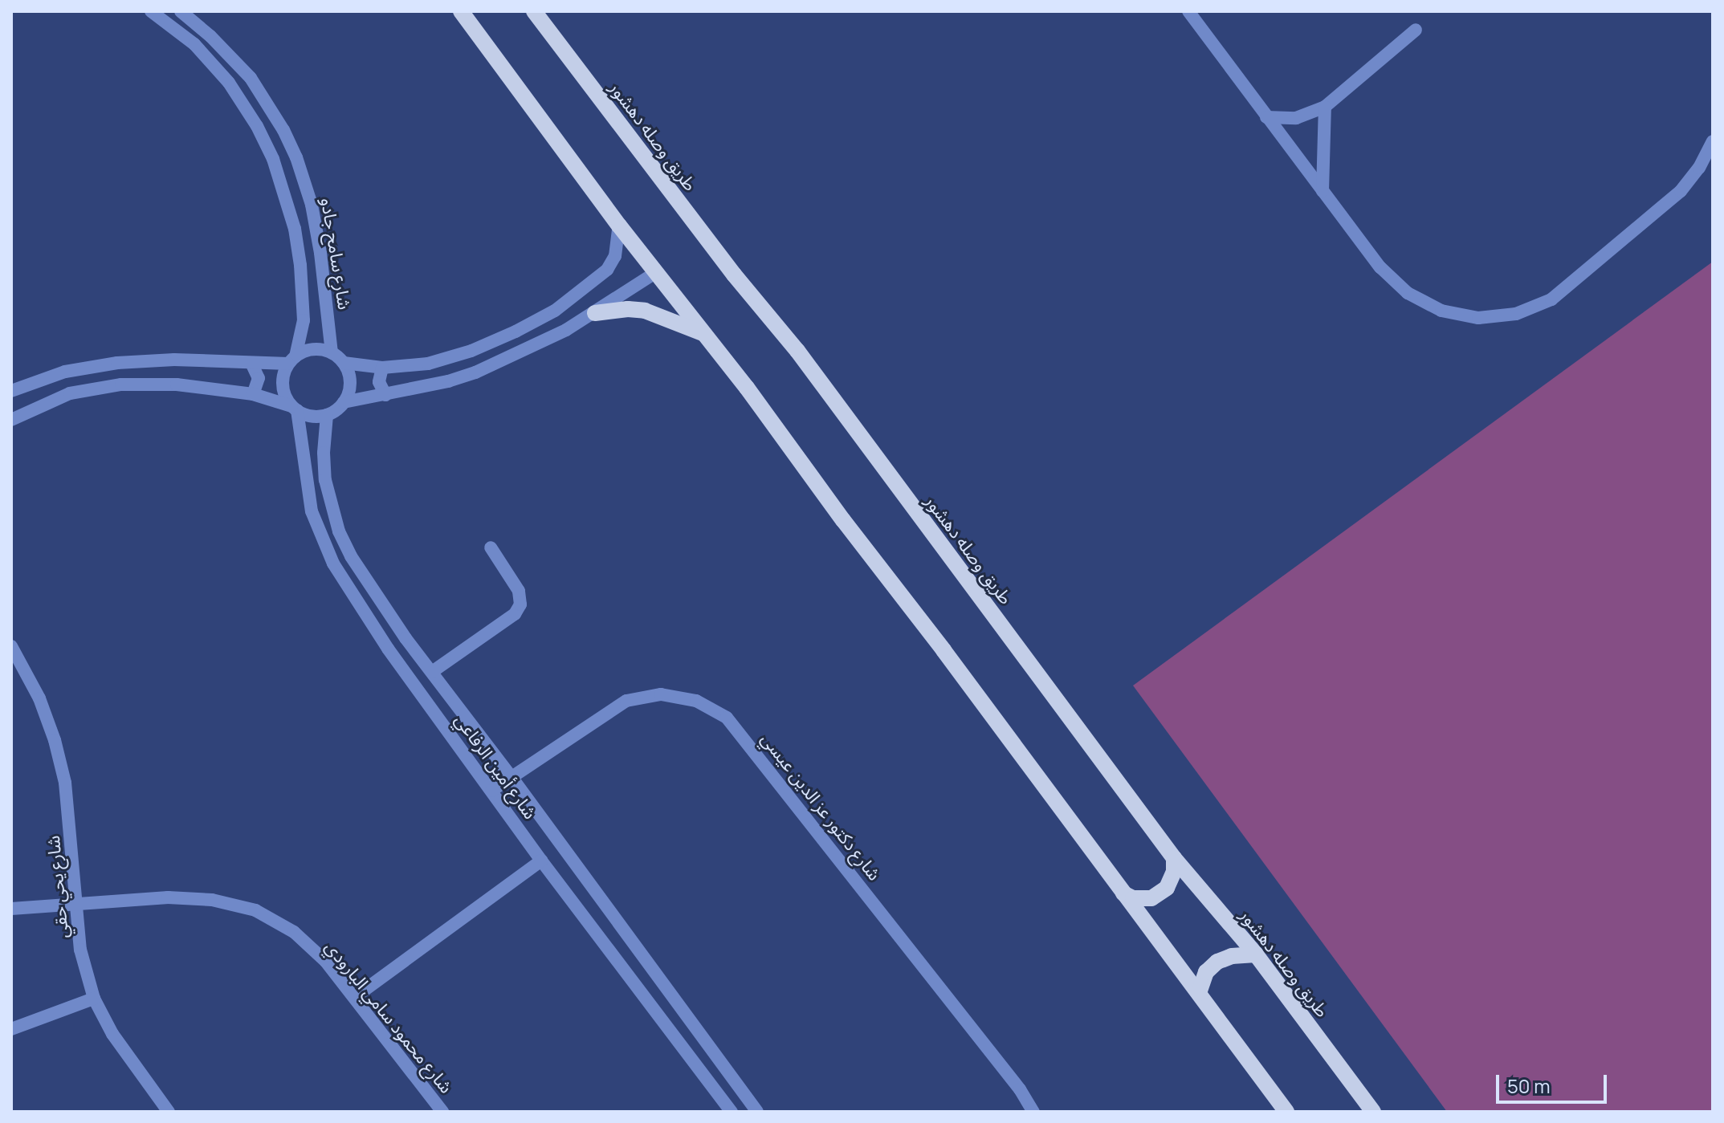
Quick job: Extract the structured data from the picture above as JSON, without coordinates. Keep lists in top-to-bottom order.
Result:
{
  "streets": {
    "main road": ["طريق وصله دهشور"],
    "street": [
      "شارع سامح جادو",
      "شارع أمين الرفاعي",
      "شارع دكتور عز الدين عيسي",
      "شارع يحي حقي",
      "شارع محمود سامي البارودي"
    ]
  },
  "crossings": [
    ["شارع سامح جادو", "شارع أمين الرفاعي"],
    ["شارع أمين الرفاعي", "شارع دكتور عز الدين عيسي"],
    ["شارع يحي حقي", "شارع محمود سامي البارودي"]
  ],
  "scale_bar": "50 m"
}
